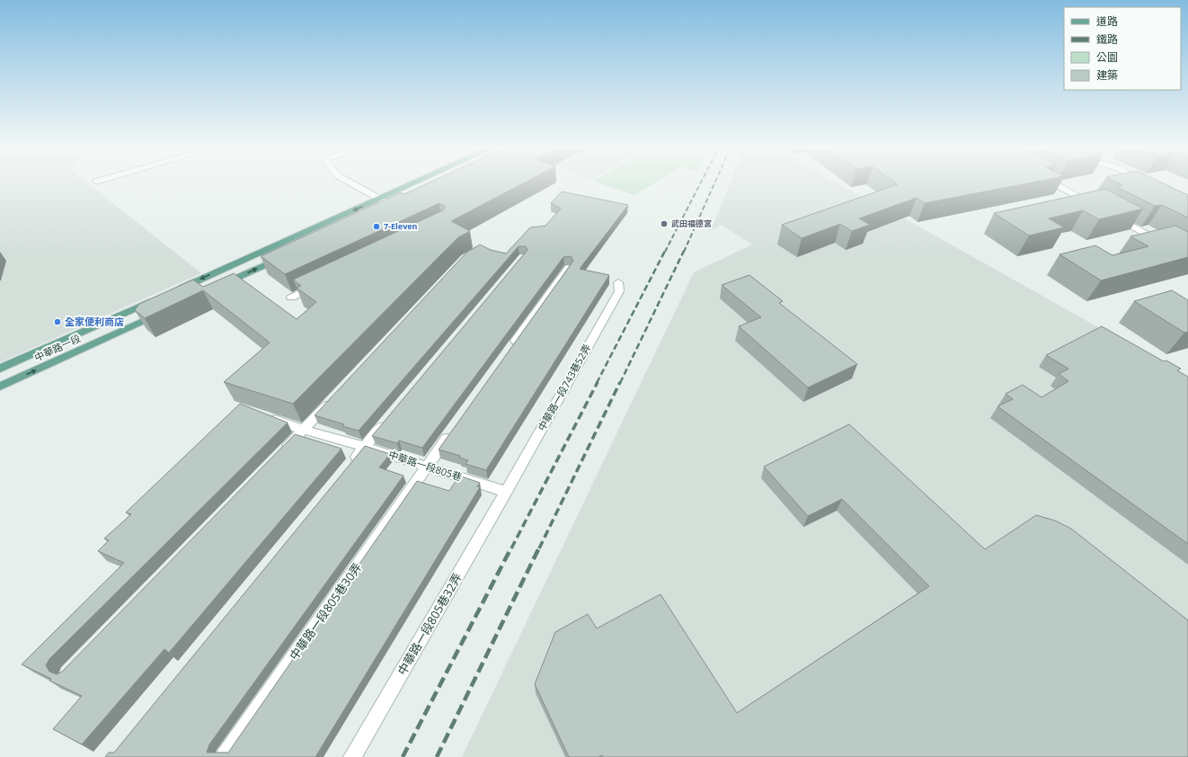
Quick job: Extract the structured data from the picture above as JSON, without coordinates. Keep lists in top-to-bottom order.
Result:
{
  "streets": {
    "main road": ["中華路一段"],
    "street": [
      "中華路一段743巷52弄",
      "中華路一段805巷",
      "中華路一段805巷30弄",
      "中華路一段805巷32弄"
    ]
  },
  "crossings": [
    ["中華路一段743巷52弄", "中華路一段805巷"],
    ["中華路一段743巷52弄", "中華路一段805巷32弄"],
    ["中華路一段805巷", "中華路一段805巷30弄"],
    ["中華路一段805巷", "中華路一段805巷32弄"]
  ],
  "places": ["武田福德宮", "7-Eleven", "全家便利商店"],
  "legend": [
    "道路",
    "鐵路",
    "公園",
    "建築"
  ]
}
